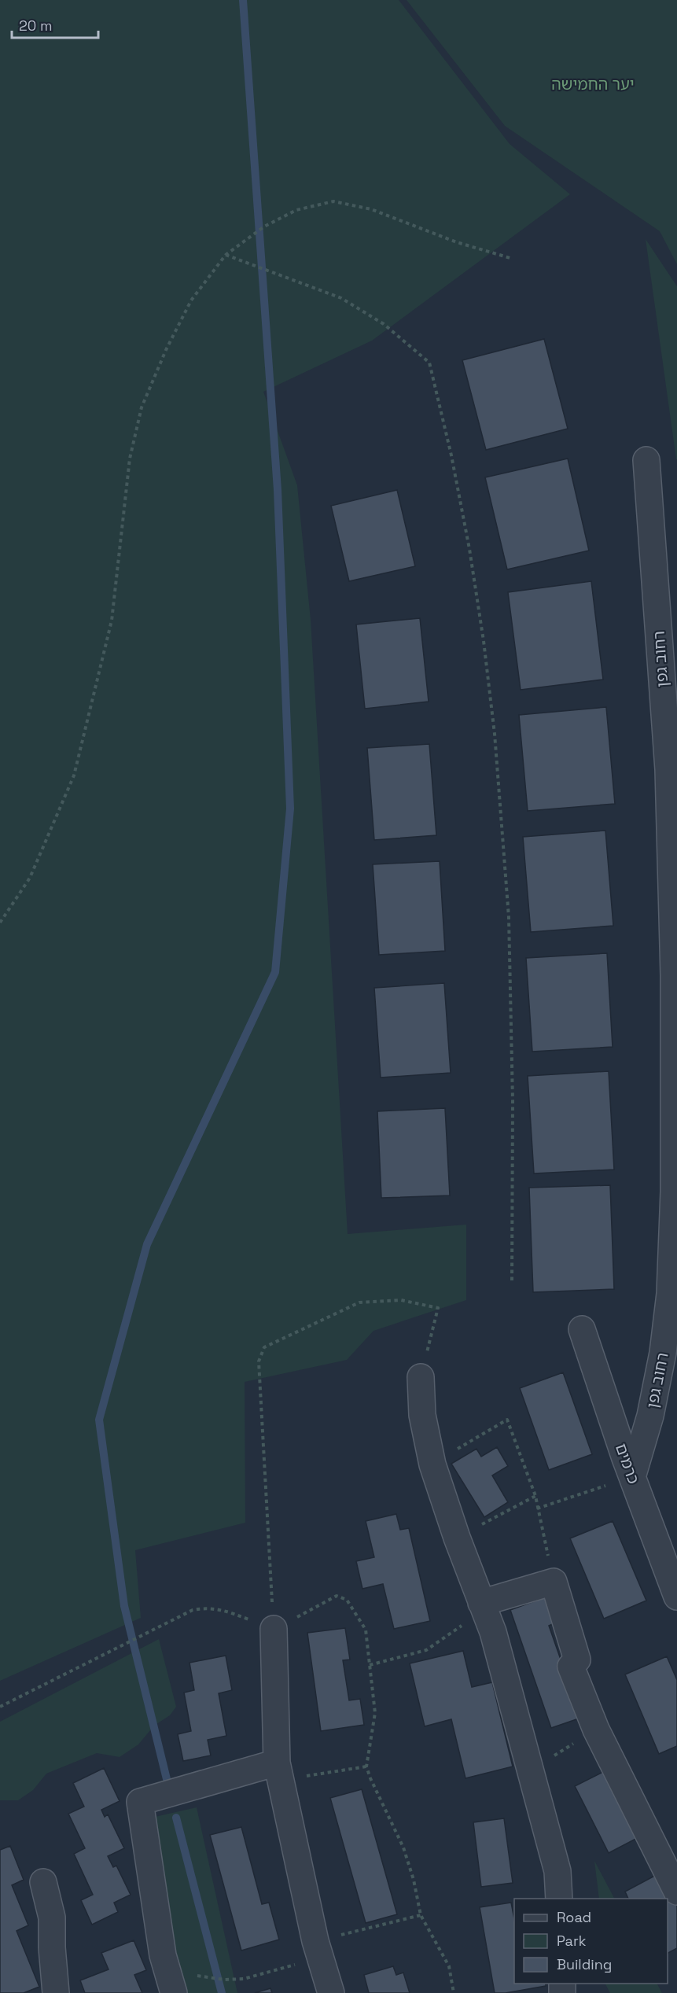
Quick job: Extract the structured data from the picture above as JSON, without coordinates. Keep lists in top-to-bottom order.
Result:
{
  "streets": {
    "street": ["רחוב גפן", "כרמים"]
  },
  "crossings": [
    ["רחוב גפן", "כרמים"]
  ],
  "parks": ["יער החמישה"],
  "legend": ["Road", "Park", "Building"],
  "scale_bar": "20 m"
}
